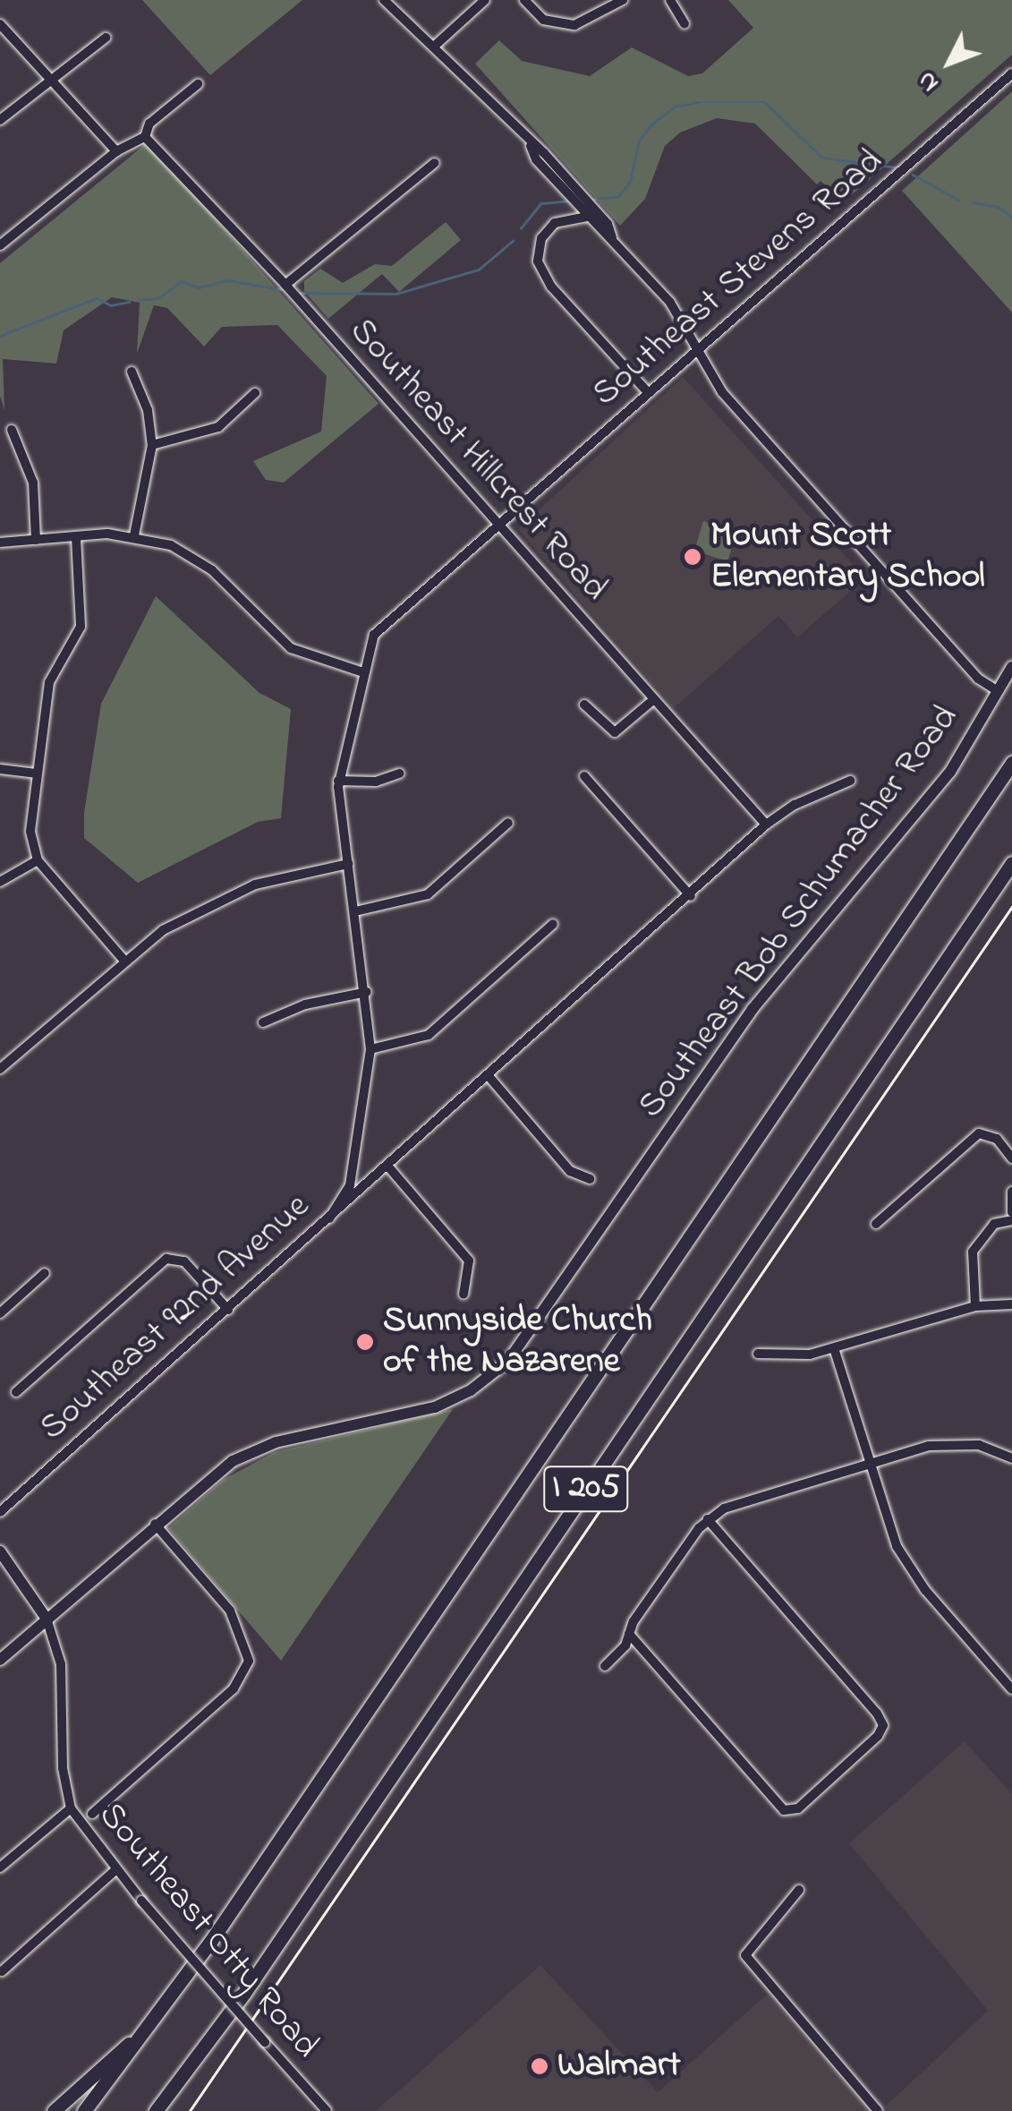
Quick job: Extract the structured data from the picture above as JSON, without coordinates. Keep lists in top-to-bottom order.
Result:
{
  "streets": {
    "highway": ["I 205"],
    "main road": ["Southeast Bob Schumacher Road"],
    "street": [
      "Southeast Stevens Road",
      "Southeast Hillcrest Road",
      "Southeast 92nd Avenue",
      "Southeast Otty Road"
    ]
  },
  "crossings": [
    ["Southeast Stevens Road", "Southeast Hillcrest Road"],
    ["Southeast Stevens Road", "Southeast 92nd Avenue"],
    ["Southeast Hillcrest Road", "Southeast 92nd Avenue"],
    ["Southeast Bob Schumacher Road", "Southeast Otty Road"]
  ],
  "places": ["Mount Scott Elementary School", "Sunnyside Church of the Nazarene", "Walmart"],
  "north": "bottom left"
}
